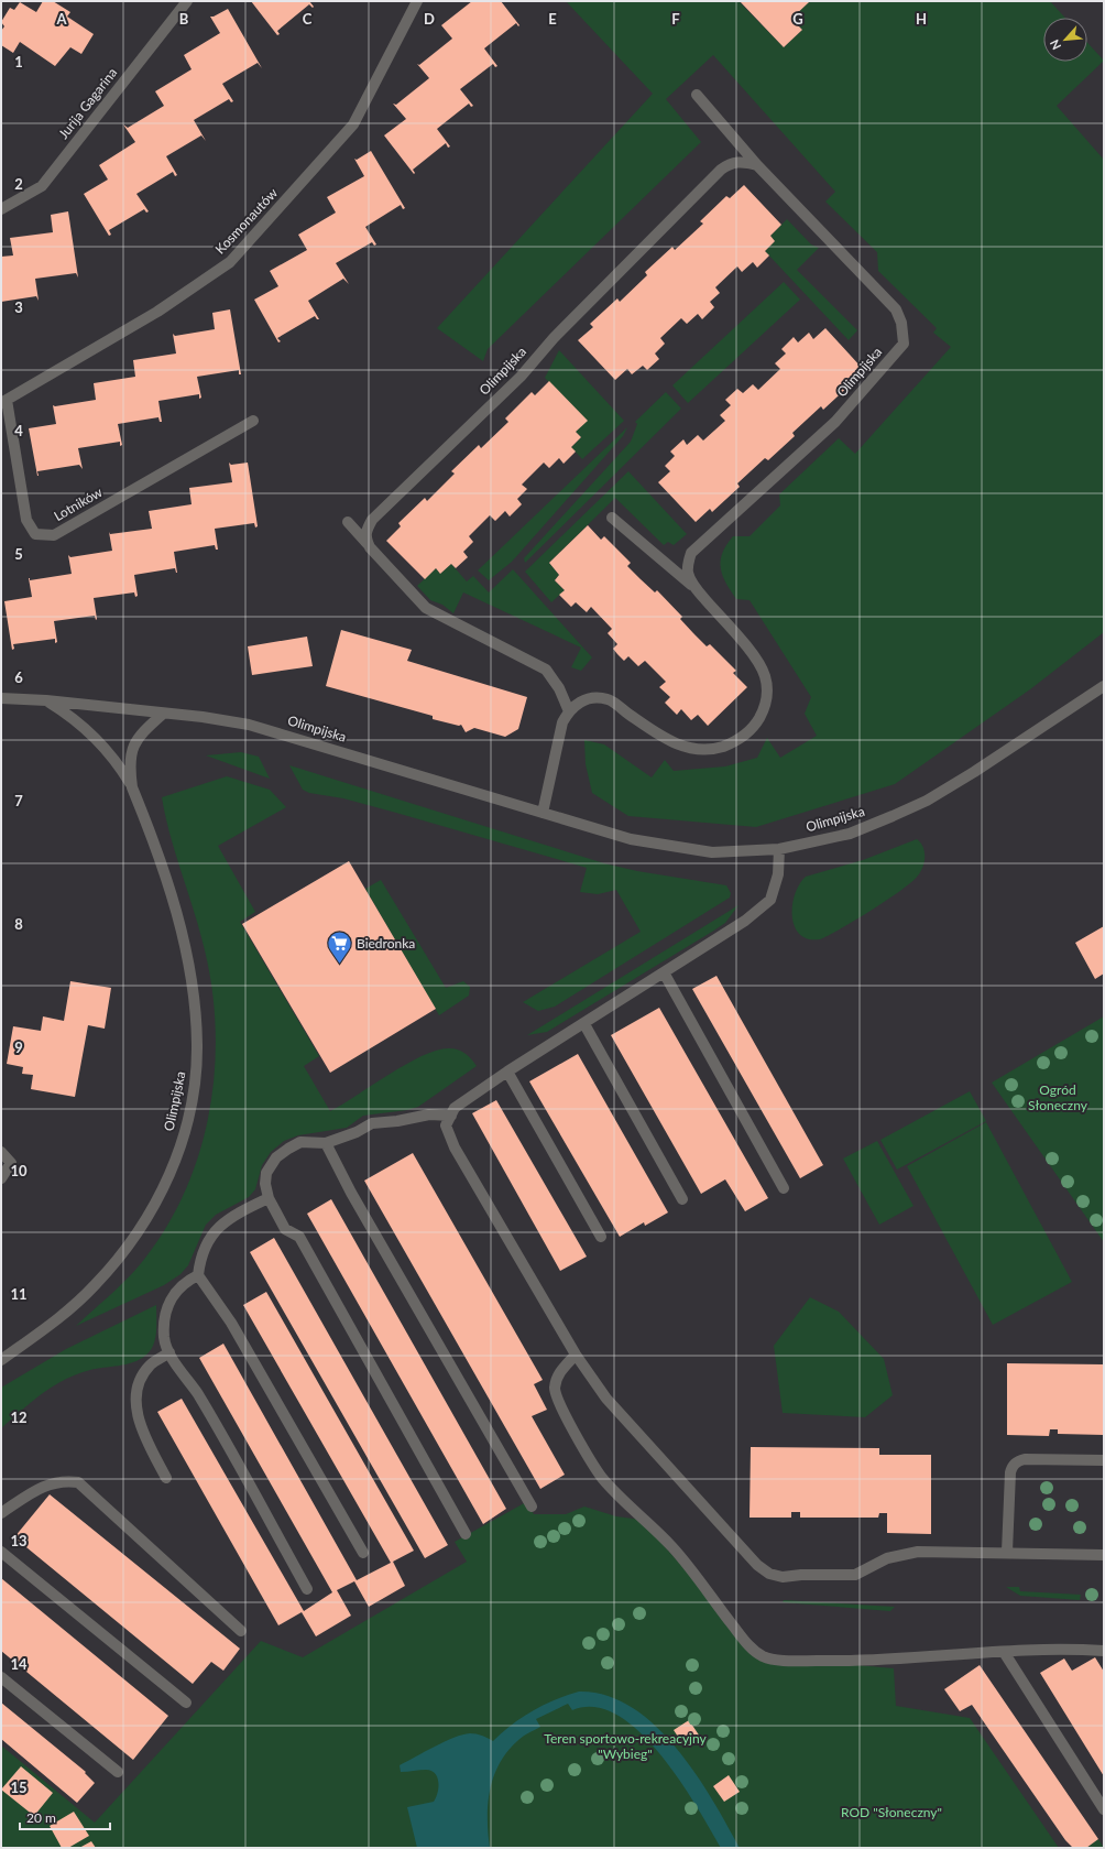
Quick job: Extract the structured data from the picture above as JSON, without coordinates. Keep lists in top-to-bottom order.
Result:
{
  "streets": {
    "street": [
      "Jurija Gagarina",
      "Kosmonautów",
      "Olimpijska",
      "Lotników"
    ]
  },
  "crossings": [
    ["Kosmonautów", "Lotników"]
  ],
  "parks": ["Ogród Słoneczny", "Teren sportowo-rekreacyjny \"Wybieg\"", "ROD \"Słoneczny\""],
  "places": {
    "supermarket": ["Biedronka"]
  },
  "scale_bar": "20 m",
  "north": "bottom left",
  "grid": {
    "columns": [
      "A",
      "B",
      "C",
      "D",
      "E",
      "F",
      "G",
      "H"
    ],
    "rows": [
      "1",
      "2",
      "3",
      "4",
      "5",
      "6",
      "7",
      "8",
      "9",
      "10",
      "11",
      "12",
      "13",
      "14",
      "15"
    ]
  }
}
